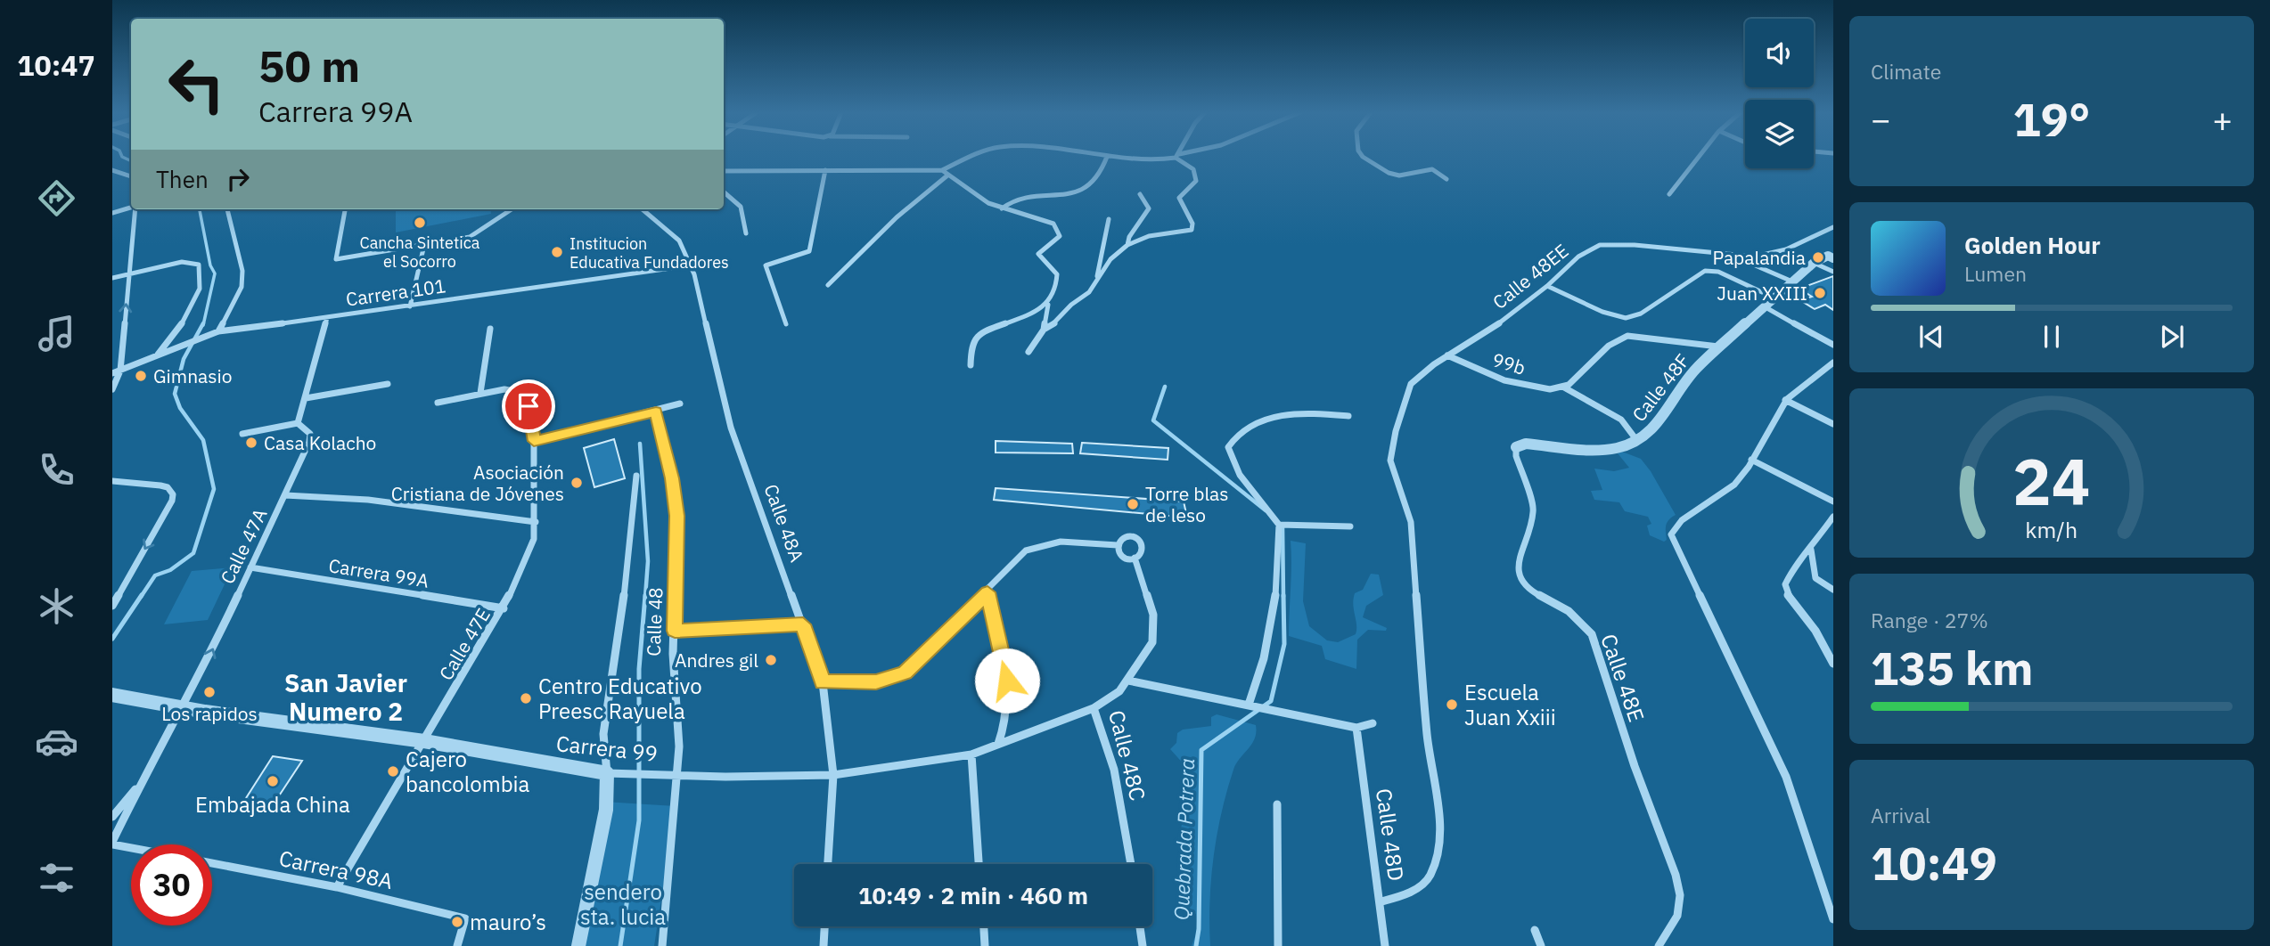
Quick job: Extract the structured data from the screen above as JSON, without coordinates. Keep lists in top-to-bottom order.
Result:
{
  "streets": {
    "street": [
      "Calle 48EE",
      "Carrera 101",
      "99b",
      "Calle 48F",
      "Calle 48A",
      "Calle 47A",
      "Carrera 99A",
      "Calle 48",
      "Calle 47E",
      "Calle 48E",
      "Carrera 99",
      "Calle 48C",
      "Calle 48D",
      "Carrera 98A"
    ]
  },
  "crossings": [
    ["Calle 48EE", "99b"],
    ["Calle 48EE", "Calle 48D"],
    ["Carrera 101", "Calle 48A"],
    ["Calle 48F", "Calle 48E"],
    ["Calle 48A", "Carrera 99"],
    ["Calle 47A", "Carrera 99A"],
    ["Calle 47A", "Carrera 99"],
    ["Carrera 99A", "Calle 47E"],
    ["Calle 48", "Carrera 99"],
    ["Calle 47E", "Carrera 99"],
    ["Calle 47E", "Carrera 98A"],
    ["Carrera 99", "Calle 48C"]
  ],
  "districts": ["San Javier Numero 2"],
  "water": ["Quebrada Potrera"],
  "parks": ["sendero sta. lucia"],
  "places": [
    "Cancha Sintetica el Socorro",
    "Institucion Educativa Fundadores",
    "Papalandia",
    "Juan XXIII",
    "Gimnasio",
    "Casa Kolacho",
    "Asociación Cristiana de Jóvenes",
    "Torre blas de leso",
    "Andres gil",
    "Los rapidos",
    "Centro Educativo Preesc Rayuela",
    "Escuela Juan Xxiii",
    "Cajero bancolombia",
    "Embajada China",
    "mauro’s"
  ],
  "page": {
    "tabs": "10:47",
    "tile": [
      "Climate",
      ["Range · 27%", "135 km"],
      ["Arrival", "10:49"]
    ],
    "turn": ["50 m", "Carrera 99A"],
    "heat": ["−", "19°", "+"],
    "then": "Then",
    "song": ["Golden Hour", "Lumen"],
    "limit": "30",
    "trip": "10:49 · 2 min · 460 m",
    "gauge": ["24", "km/h"]
  }
}
